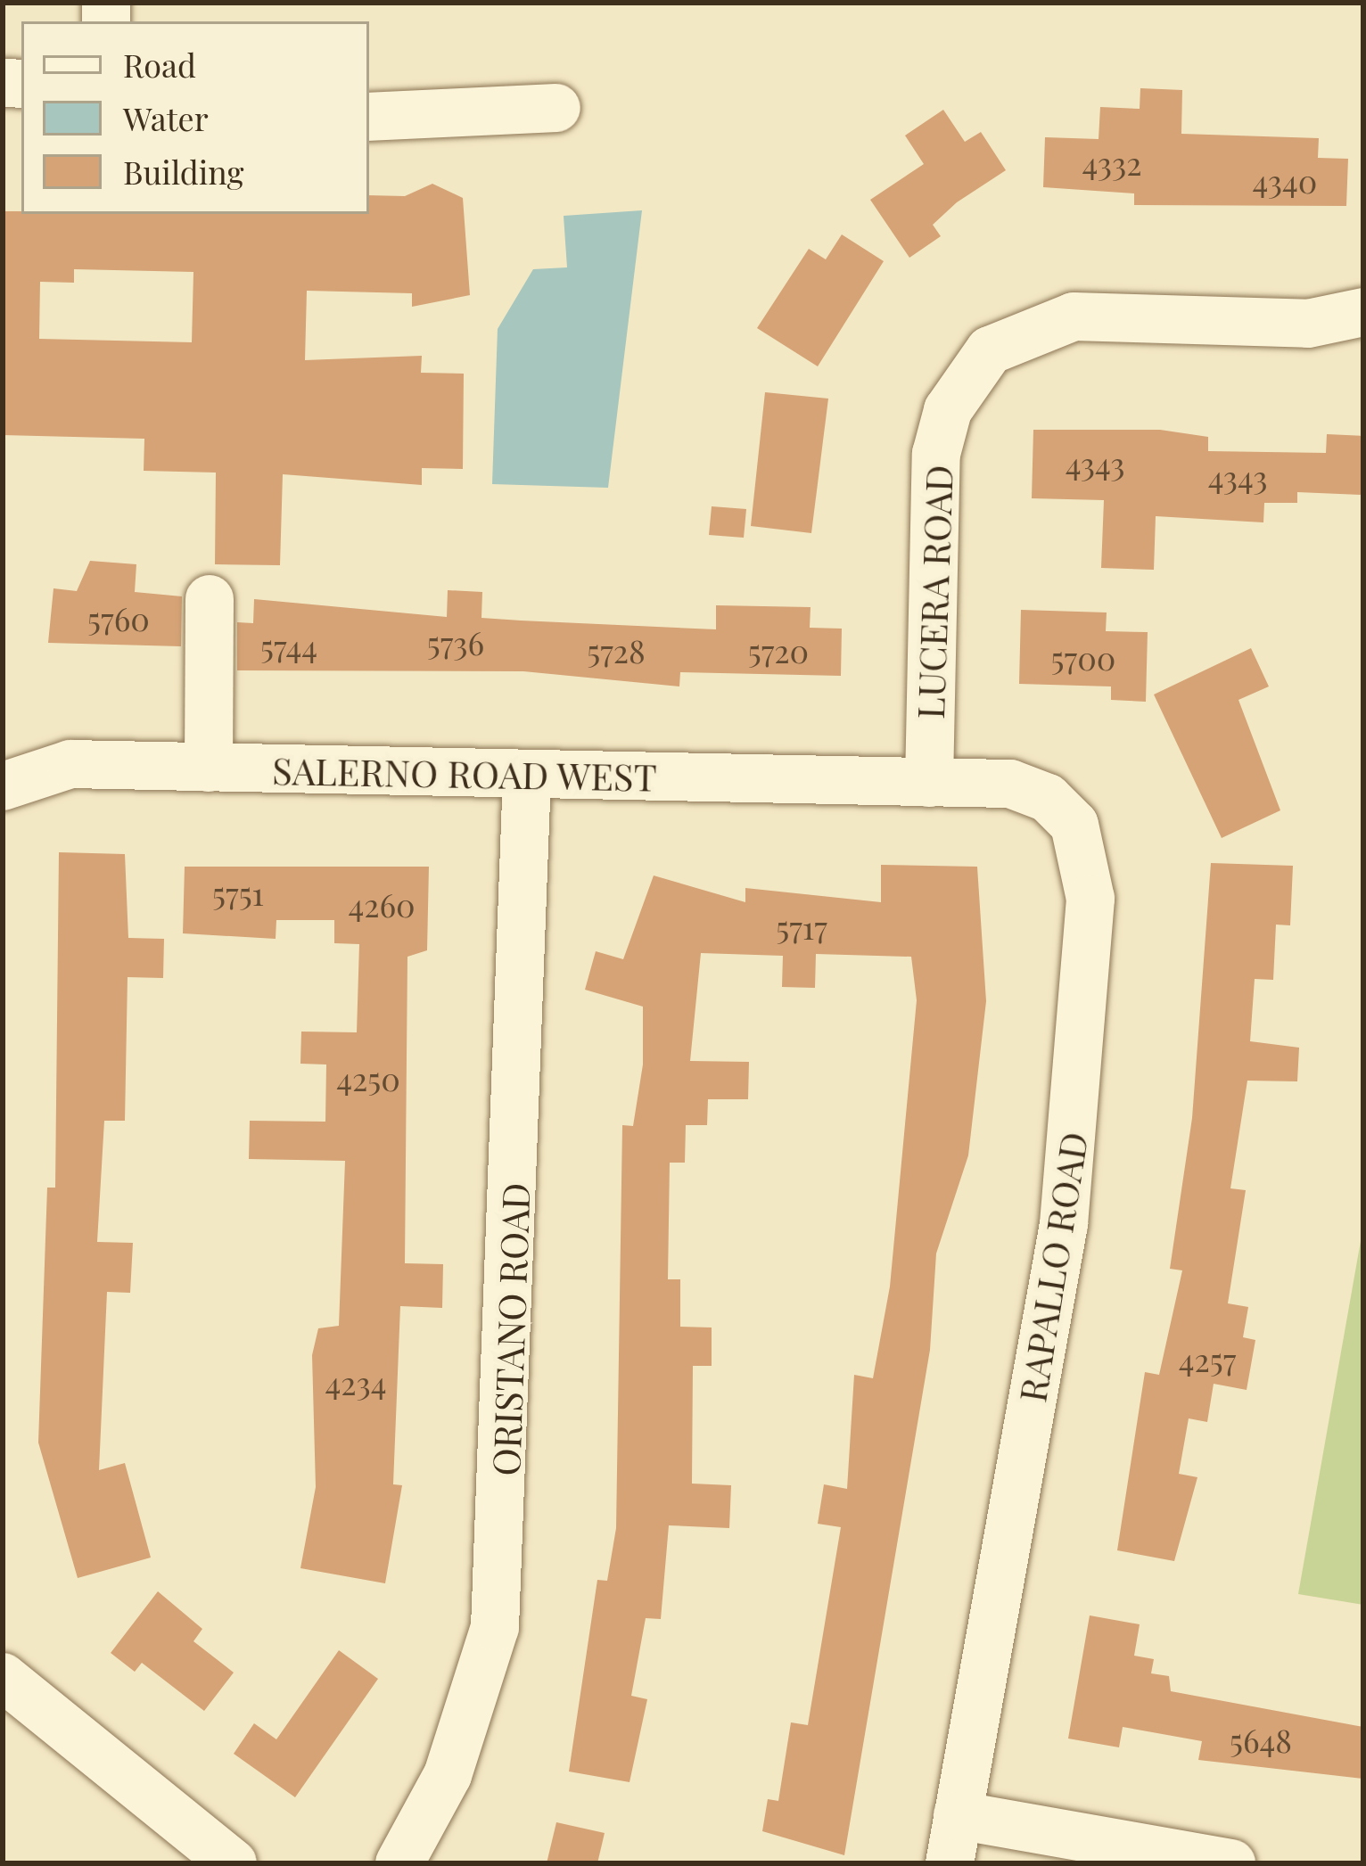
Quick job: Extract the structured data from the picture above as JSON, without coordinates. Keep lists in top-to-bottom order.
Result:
{
  "streets": {
    "street": [
      "LUCERA ROAD",
      "SALERNO ROAD WEST",
      "RAPALLO ROAD",
      "ORISTANO ROAD"
    ]
  },
  "crossings": [
    ["LUCERA ROAD", "SALERNO ROAD WEST"],
    ["LUCERA ROAD", "RAPALLO ROAD"],
    ["SALERNO ROAD WEST", "RAPALLO ROAD"],
    ["SALERNO ROAD WEST", "ORISTANO ROAD"]
  ],
  "house_numbers": [
    "4332",
    "4340",
    "4343",
    "4343",
    "5760",
    "5736",
    "5744",
    "5728",
    "5720",
    "5700",
    "5751",
    "4260",
    "5717",
    "4250",
    "4257",
    "4234",
    "5648"
  ],
  "legend": ["Road", "Water", "Building"]
}
